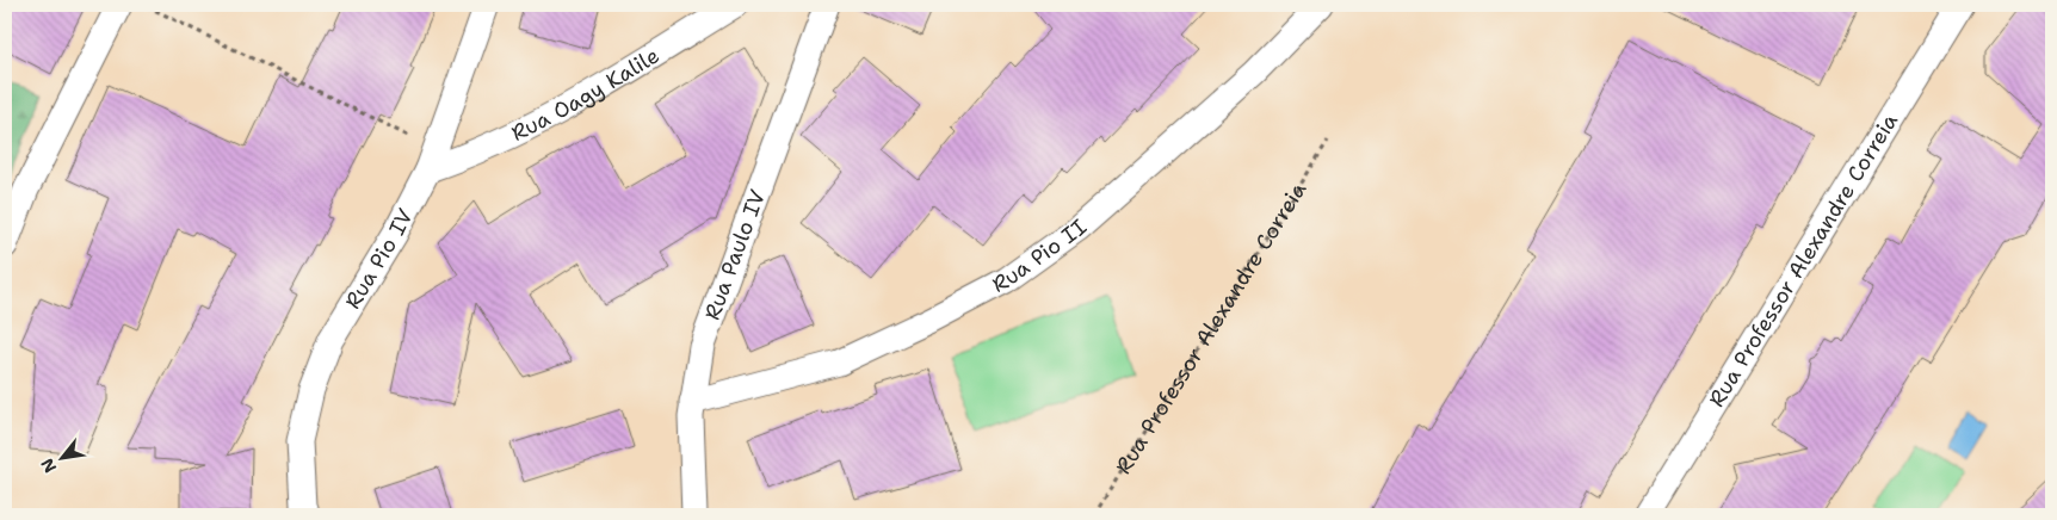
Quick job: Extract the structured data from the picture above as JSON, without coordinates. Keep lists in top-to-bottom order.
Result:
{
  "streets": {
    "street": [
      "Rua Oagy Kalile",
      "Rua Pio II",
      "Rua Paulo IV",
      "Rua Pio IV",
      "Rua Professor Alexandre Correia"
    ]
  },
  "crossings": [
    ["Rua Oagy Kalile", "Rua Pio IV"],
    ["Rua Pio II", "Rua Paulo IV"]
  ],
  "north": "bottom left"
}
